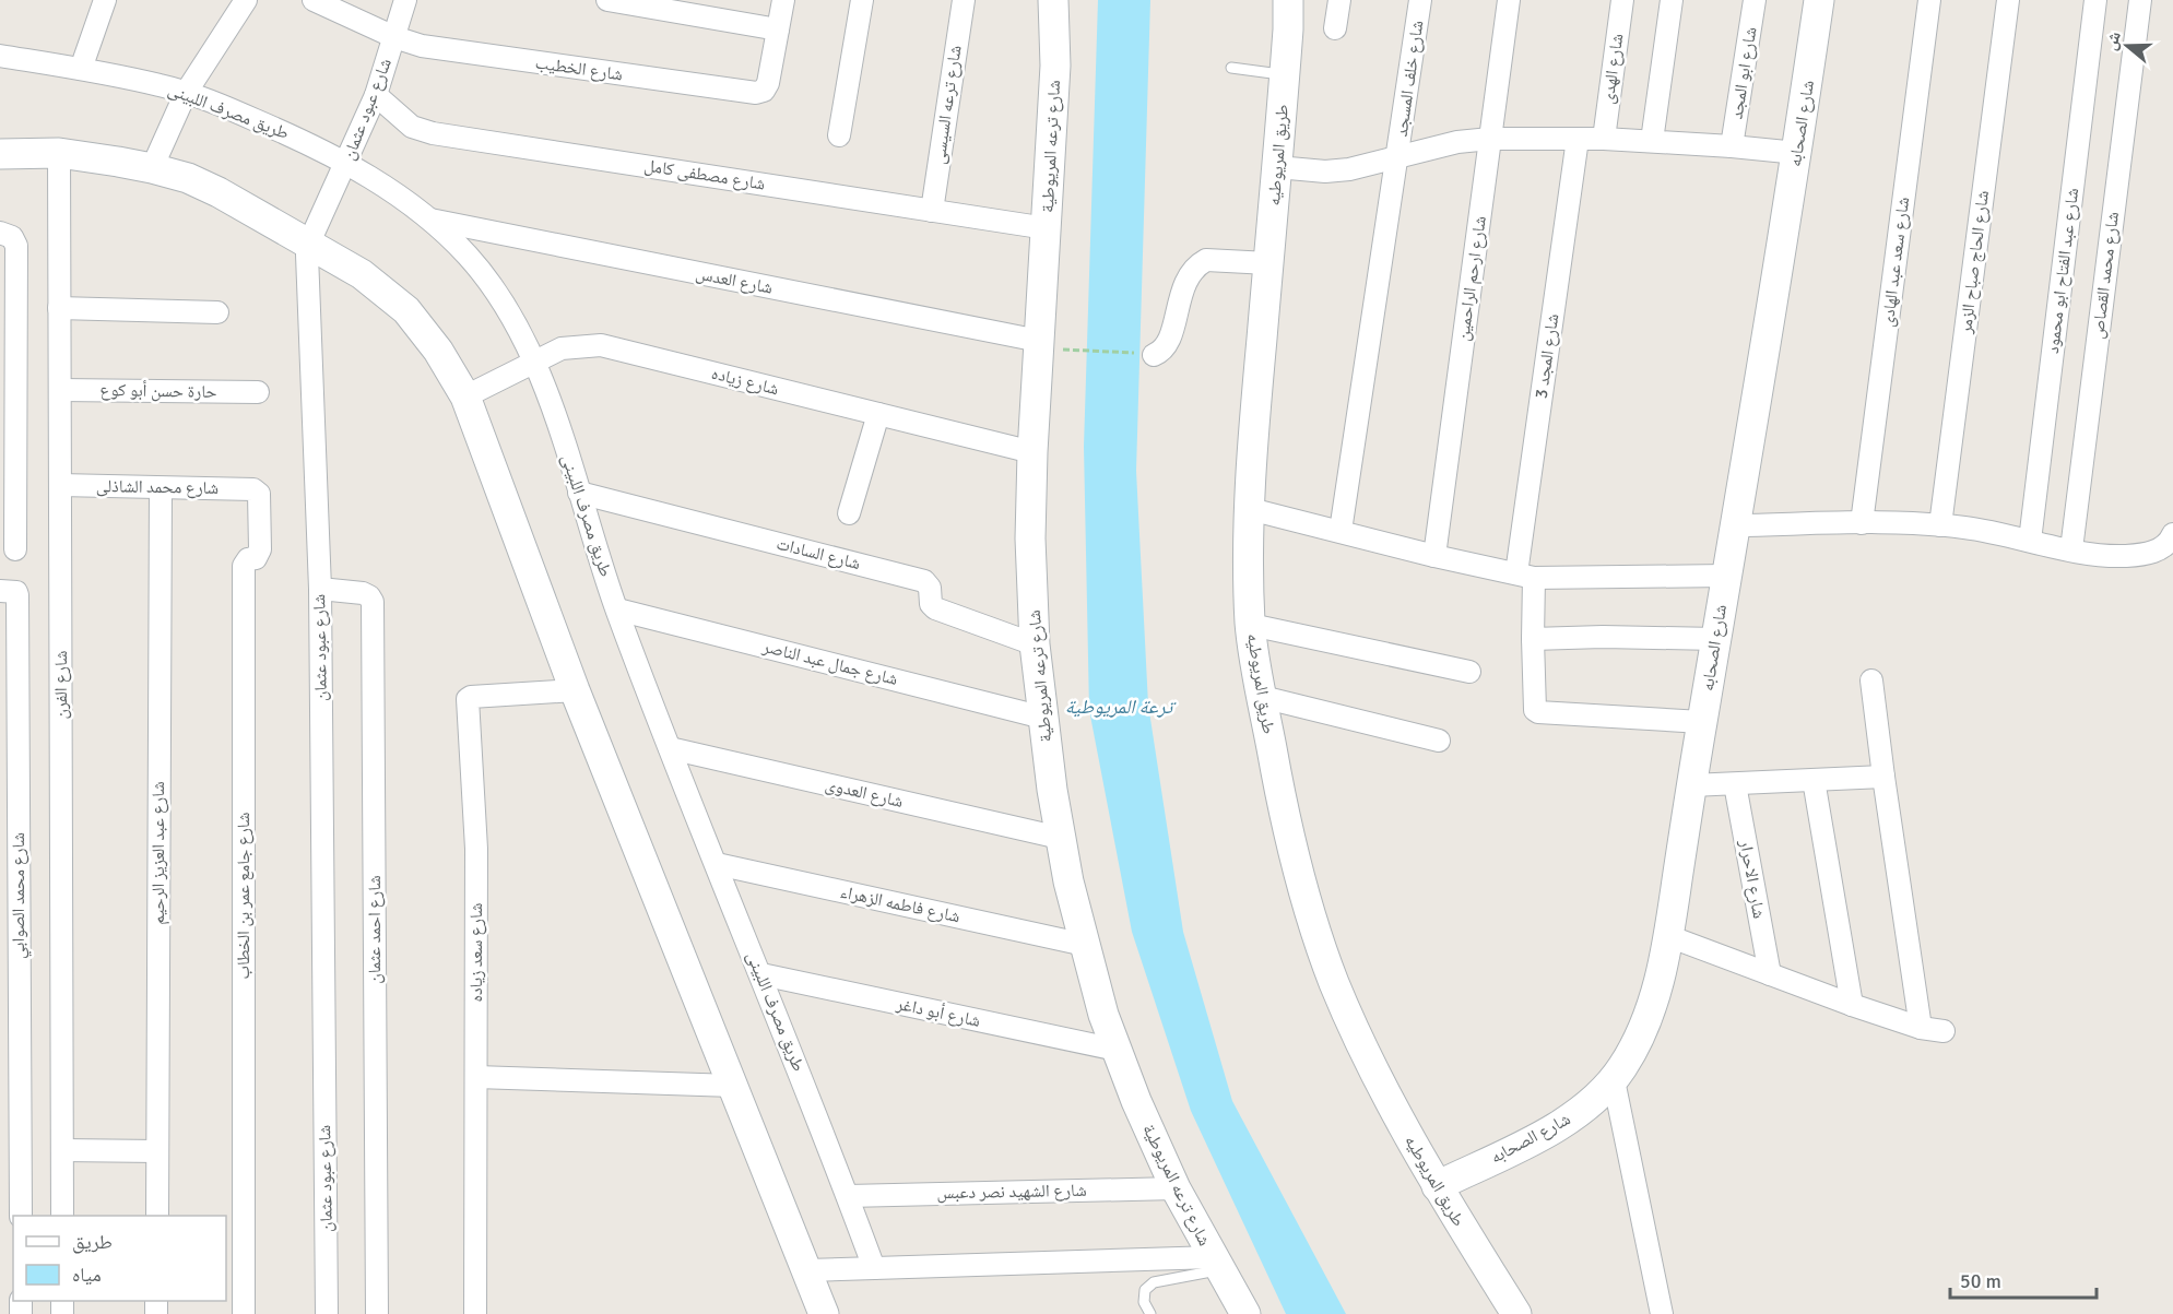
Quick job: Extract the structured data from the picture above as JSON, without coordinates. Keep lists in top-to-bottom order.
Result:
{
  "streets": {
    "street": [
      "شارع الخطيب",
      "شارع الهدى",
      "شارع ابو المجد",
      "شارع خلف المسجد",
      "شارع ترعه السيسى",
      "شارع عبود عثمان",
      "طريق مصرف اللبينى",
      "شارع الصحابه",
      "شارع ترعه المريوطية",
      "طريق المريوطيه",
      "شارع مصطفى كامل",
      "شارع سعد عبد الهادى",
      "شارع الحاج صباح الزمر",
      "شارع عبد الفتاح ابو محمود",
      "شارع محمد القصاص",
      "شارع ارحم الراحمين",
      "شارع العدس",
      "شارع المجد 3",
      "شارع زياده",
      "حارة حسن أبو كوع",
      "شارع محمد الشاذلى",
      "شارع السادات",
      "شارع جمال عبد الناصر",
      "شارع الفرن",
      "شارع العدوى",
      "شارع عبد العزيز الرحيم",
      "شارع الاحرار",
      "شارع محمد الصوابي",
      "شارع جامع عمر بن الخطاب",
      "شارع فاطمه الزهراء",
      "شارع احمد عثمان",
      "شارع سعد زياده",
      "شارع أبو داغر",
      "شارع الشهيد نصر دعبس"
    ]
  },
  "crossings": [
    ["شارع الخطيب", "شارع عبود عثمان"],
    ["شارع ترعه السيسى", "شارع مصطفى كامل"],
    ["شارع عبود عثمان", "طريق مصرف اللبينى"],
    ["شارع عبود عثمان", "شارع مصطفى كامل"],
    ["شارع عبود عثمان", "شارع احمد عثمان"],
    ["طريق مصرف اللبينى", "شارع العدس"],
    ["طريق مصرف اللبينى", "شارع زياده"],
    ["طريق مصرف اللبينى", "شارع السادات"],
    ["طريق مصرف اللبينى", "شارع جمال عبد الناصر"],
    ["طريق مصرف اللبينى", "شارع العدوى"],
    ["طريق مصرف اللبينى", "شارع فاطمه الزهراء"],
    ["طريق مصرف اللبينى", "شارع أبو داغر"],
    ["طريق مصرف اللبينى", "شارع الشهيد نصر دعبس"],
    ["شارع الصحابه", "طريق المريوطيه"],
    ["شارع الصحابه", "شارع المجد 3"],
    ["شارع ترعه المريوطية", "شارع مصطفى كامل"],
    ["شارع ترعه المريوطية", "شارع العدس"],
    ["شارع ترعه المريوطية", "شارع زياده"],
    ["شارع ترعه المريوطية", "شارع السادات"],
    ["شارع ترعه المريوطية", "شارع جمال عبد الناصر"],
    ["شارع ترعه المريوطية", "شارع العدوى"],
    ["شارع ترعه المريوطية", "شارع فاطمه الزهراء"],
    ["شارع ترعه المريوطية", "شارع أبو داغر"],
    ["شارع ترعه المريوطية", "شارع الشهيد نصر دعبس"],
    ["حارة حسن أبو كوع", "شارع الفرن"],
    ["شارع محمد الشاذلى", "شارع الفرن"],
    ["شارع محمد الشاذلى", "شارع عبد العزيز الرحيم"],
    ["شارع محمد الشاذلى", "شارع جامع عمر بن الخطاب"]
  ],
  "water": ["ترعة المريوطية"],
  "legend": ["طريق", "مياه"],
  "scale_bar": "50 m",
  "north": "left"
}
